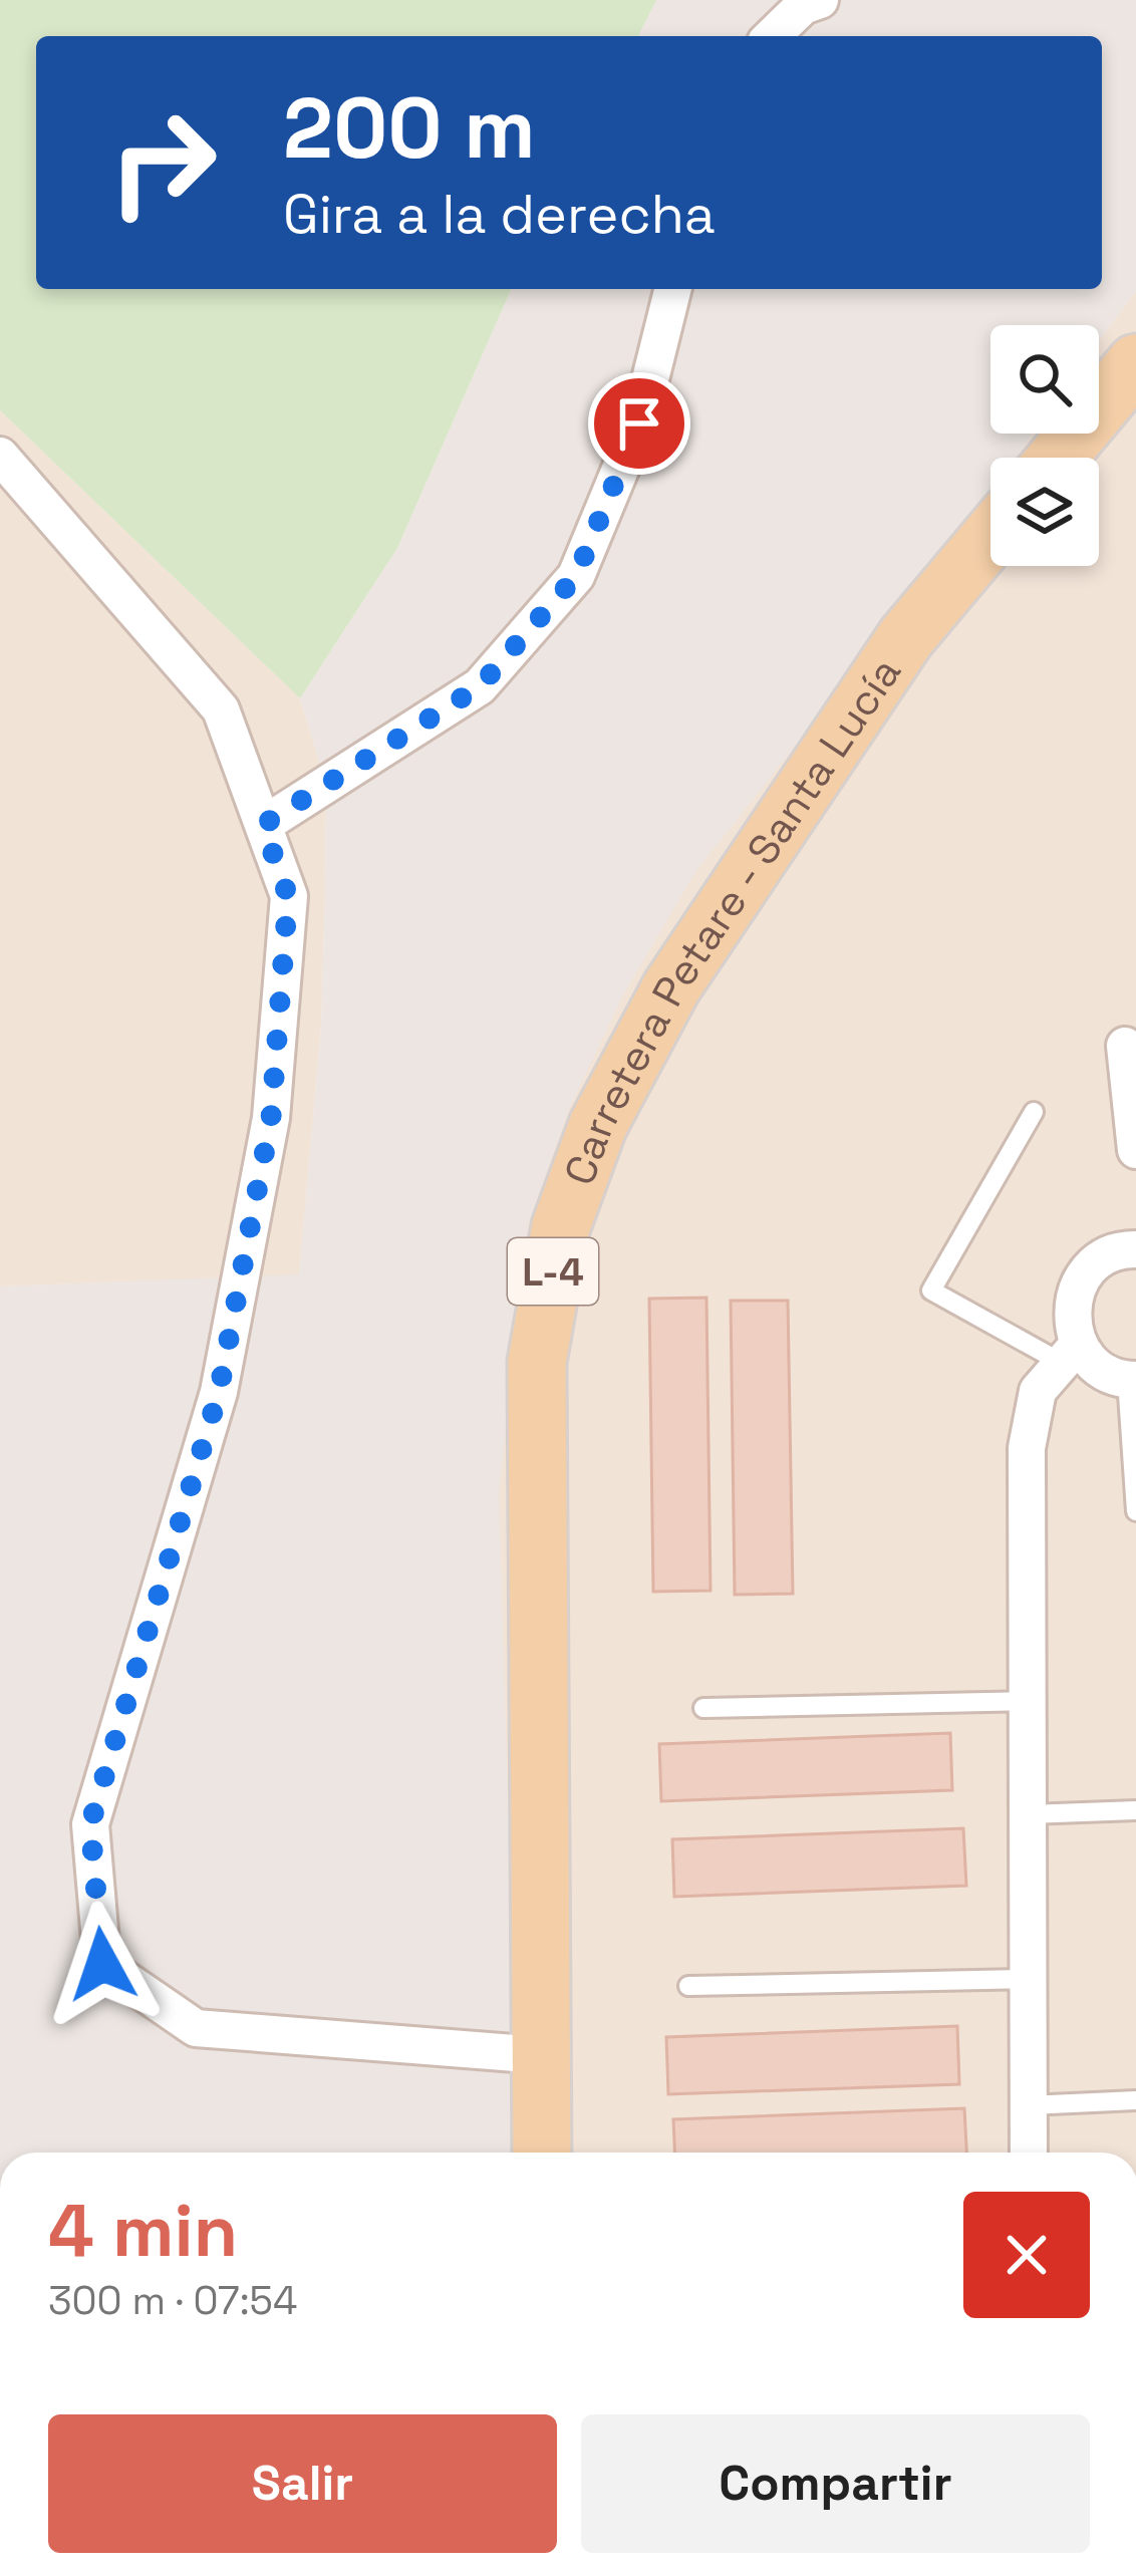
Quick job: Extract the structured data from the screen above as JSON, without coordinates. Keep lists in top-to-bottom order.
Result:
{
  "streets": {
    "main road": ["Carretera Petare - Santa Lucía", "L-4"]
  },
  "page": {
    "turn": ["200 m", "Gira a la derecha"],
    "heading": ["4 min", "300 m · 07:54"],
    "buttons": ["Salir", "Compartir"]
  }
}
